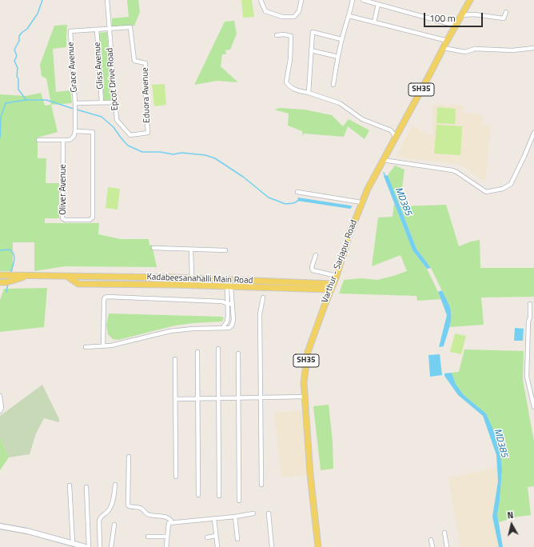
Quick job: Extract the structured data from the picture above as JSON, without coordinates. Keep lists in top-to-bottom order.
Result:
{
  "streets": {
    "main road": ["SH35", "Varthur - Sarjapur Road", "Kadabeesanahalli Main Road"],
    "street": [
      "Gliss Avenue",
      "Grace Avenue",
      "Epcot Drive Road",
      "Eduora Avenue",
      "Oliver Avenue"
    ]
  },
  "crossings": [
    ["Gliss Avenue", "Grace Avenue"],
    ["Grace Avenue", "Oliver Avenue"],
    ["Epcot Drive Road", "Eduora Avenue"],
    ["Varthur - Sarjapur Road", "Kadabeesanahalli Main Road"]
  ],
  "water": ["MD385"],
  "scale_bar": "100 m",
  "north": "top"
}
